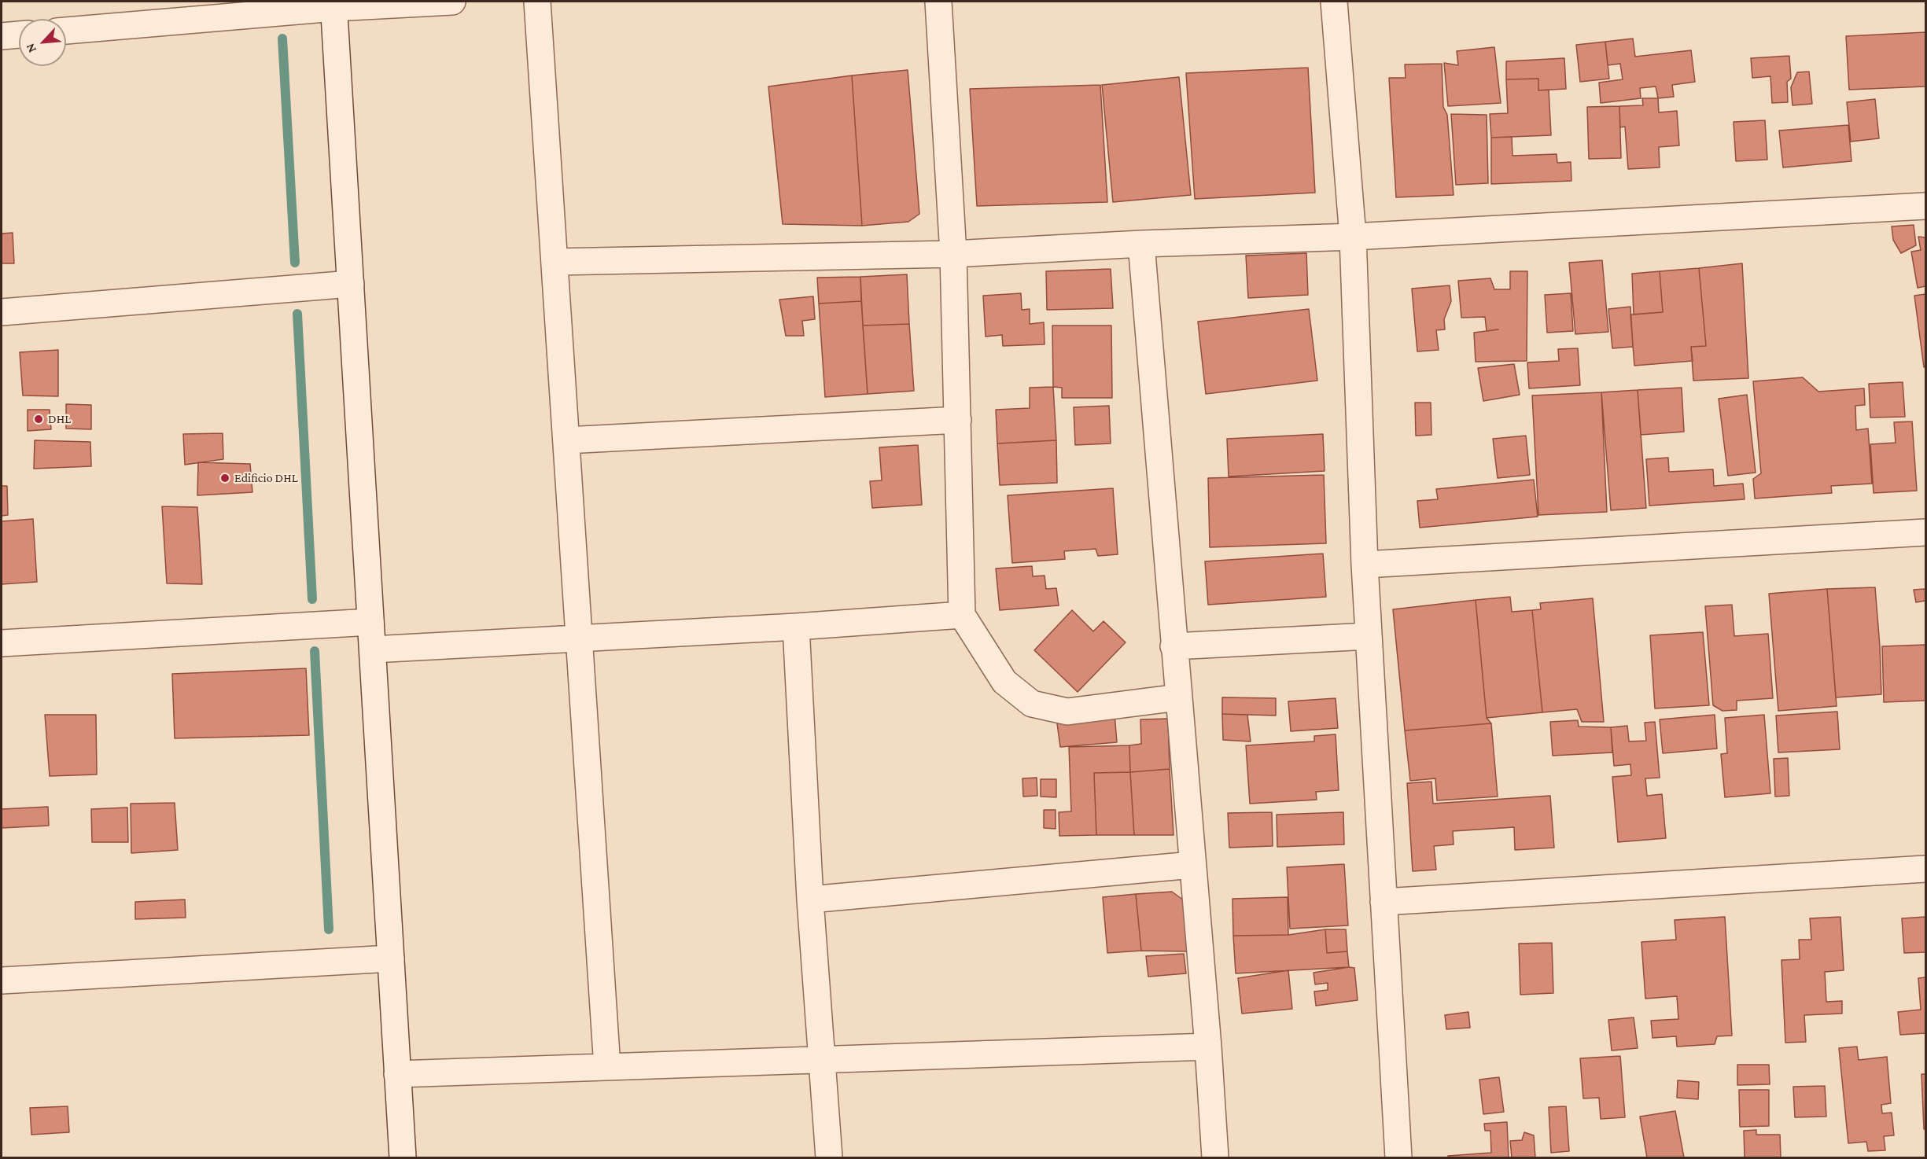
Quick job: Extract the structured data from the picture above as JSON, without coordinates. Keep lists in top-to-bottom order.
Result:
{
  "places": ["DHL", "Edificio DHL"],
  "north": "bottom left"
}
